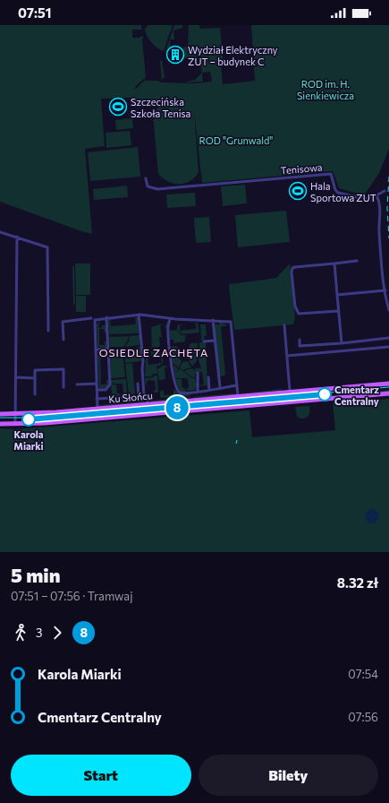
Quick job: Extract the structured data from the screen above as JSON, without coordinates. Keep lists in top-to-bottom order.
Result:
{
  "streets": {
    "main road": ["Ku Słońcu"],
    "street": ["Tenisowa"]
  },
  "districts": ["OSIEDLE ZACHĘTA"],
  "parks": ["ROD im. H. Sienkiewicza", "ROD \"Grunwald\""],
  "places": {
    "building": ["Wydział Elektryczny ZUT – budynek C"],
    "sports": ["Szczecińska Szkoła Tenisa", "Hala Sportowa ZUT"],
    "other": ["Cmentarz Centralny", "Karola Miarki"]
  },
  "lines": ["tram line 8"],
  "page": {
    "status": "07:51",
    "on_map": "8",
    "heading": ["5 min", "07:51 – 07:56 · Tramwaj", "8.32 zł"],
    "legs": ["3", "8"],
    "list": [
      {
        "name": "Karola Miarki",
        "value": "07:54"
      },
      {
        "name": "Cmentarz Centralny",
        "value": "07:56"
      }
    ],
    "buttons": ["Start", "Bilety"]
  }
}
